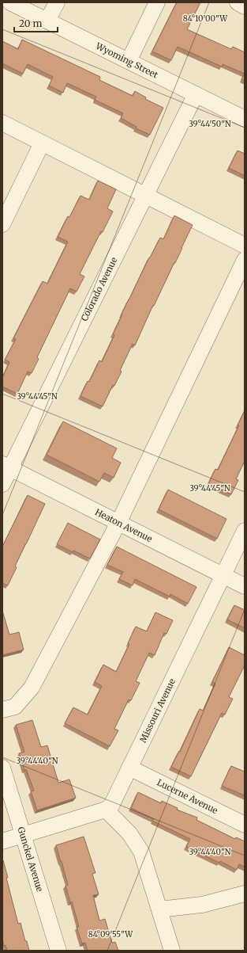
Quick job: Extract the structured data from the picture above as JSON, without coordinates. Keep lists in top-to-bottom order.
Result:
{
  "streets": {
    "street": [
      "Wyoming Street",
      "Colorado Avenue",
      "Heaton Avenue",
      "Missouri Avenue",
      "Lucerne Avenue",
      "Gunckel Avenue"
    ]
  },
  "crossings": [
    ["Wyoming Street", "Colorado Avenue"],
    ["Colorado Avenue", "Heaton Avenue"],
    ["Heaton Avenue", "Missouri Avenue"],
    ["Missouri Avenue", "Lucerne Avenue"]
  ],
  "scale_bar": "20 m",
  "coordinates": [
    "84°10'00\"W",
    "39°44'50\"N",
    "39°44'45\"N",
    "39°44'40\"N",
    "84°09'55\"W"
  ]
}
